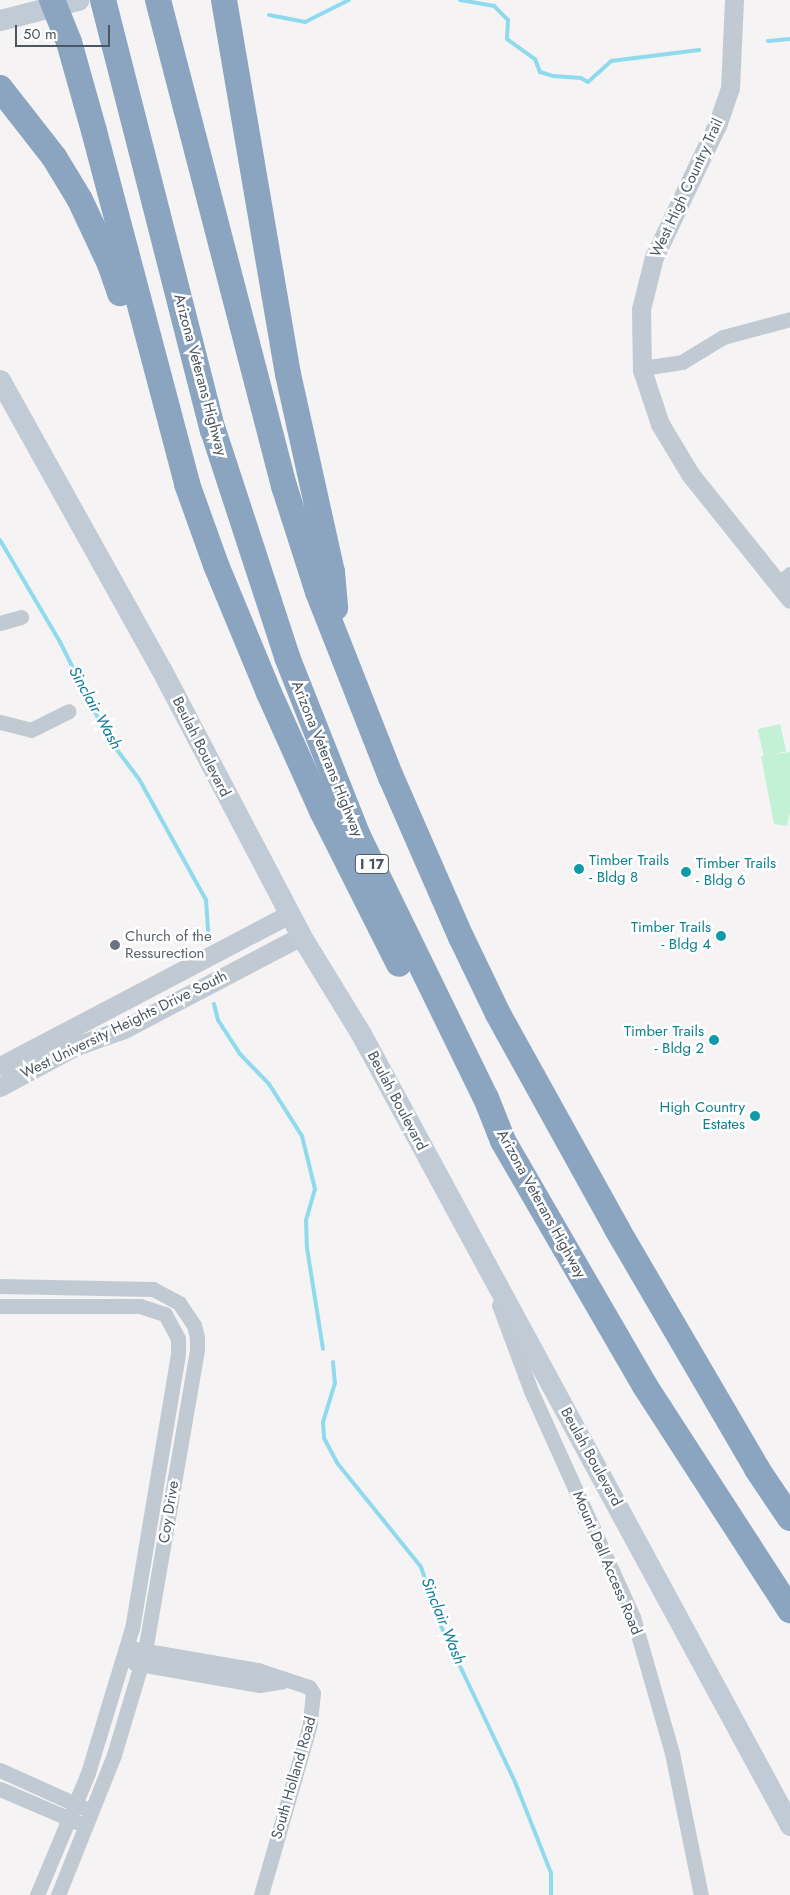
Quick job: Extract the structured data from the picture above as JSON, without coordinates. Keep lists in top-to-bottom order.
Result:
{
  "streets": {
    "highway": ["Arizona Veterans Highway", "I 17"],
    "main road": ["Beulah Boulevard"],
    "street": [
      "West High Country Trail",
      "West University Heights Drive South",
      "Coy Drive",
      "Mount Dell Access Road",
      "South Holland Road"
    ]
  },
  "crossings": [
    ["Beulah Boulevard", "West University Heights Drive South"],
    ["Beulah Boulevard", "Mount Dell Access Road"],
    ["Coy Drive", "South Holland Road"]
  ],
  "water": ["Sinclair Wash"],
  "places": [
    "Timber Trails - Bldg 8",
    "Timber Trails - Bldg 6",
    "Timber Trails - Bldg 4",
    "Church of the Ressurection",
    "Timber Trails - Bldg 2",
    "High Country Estates"
  ],
  "scale_bar": "50 m"
}
